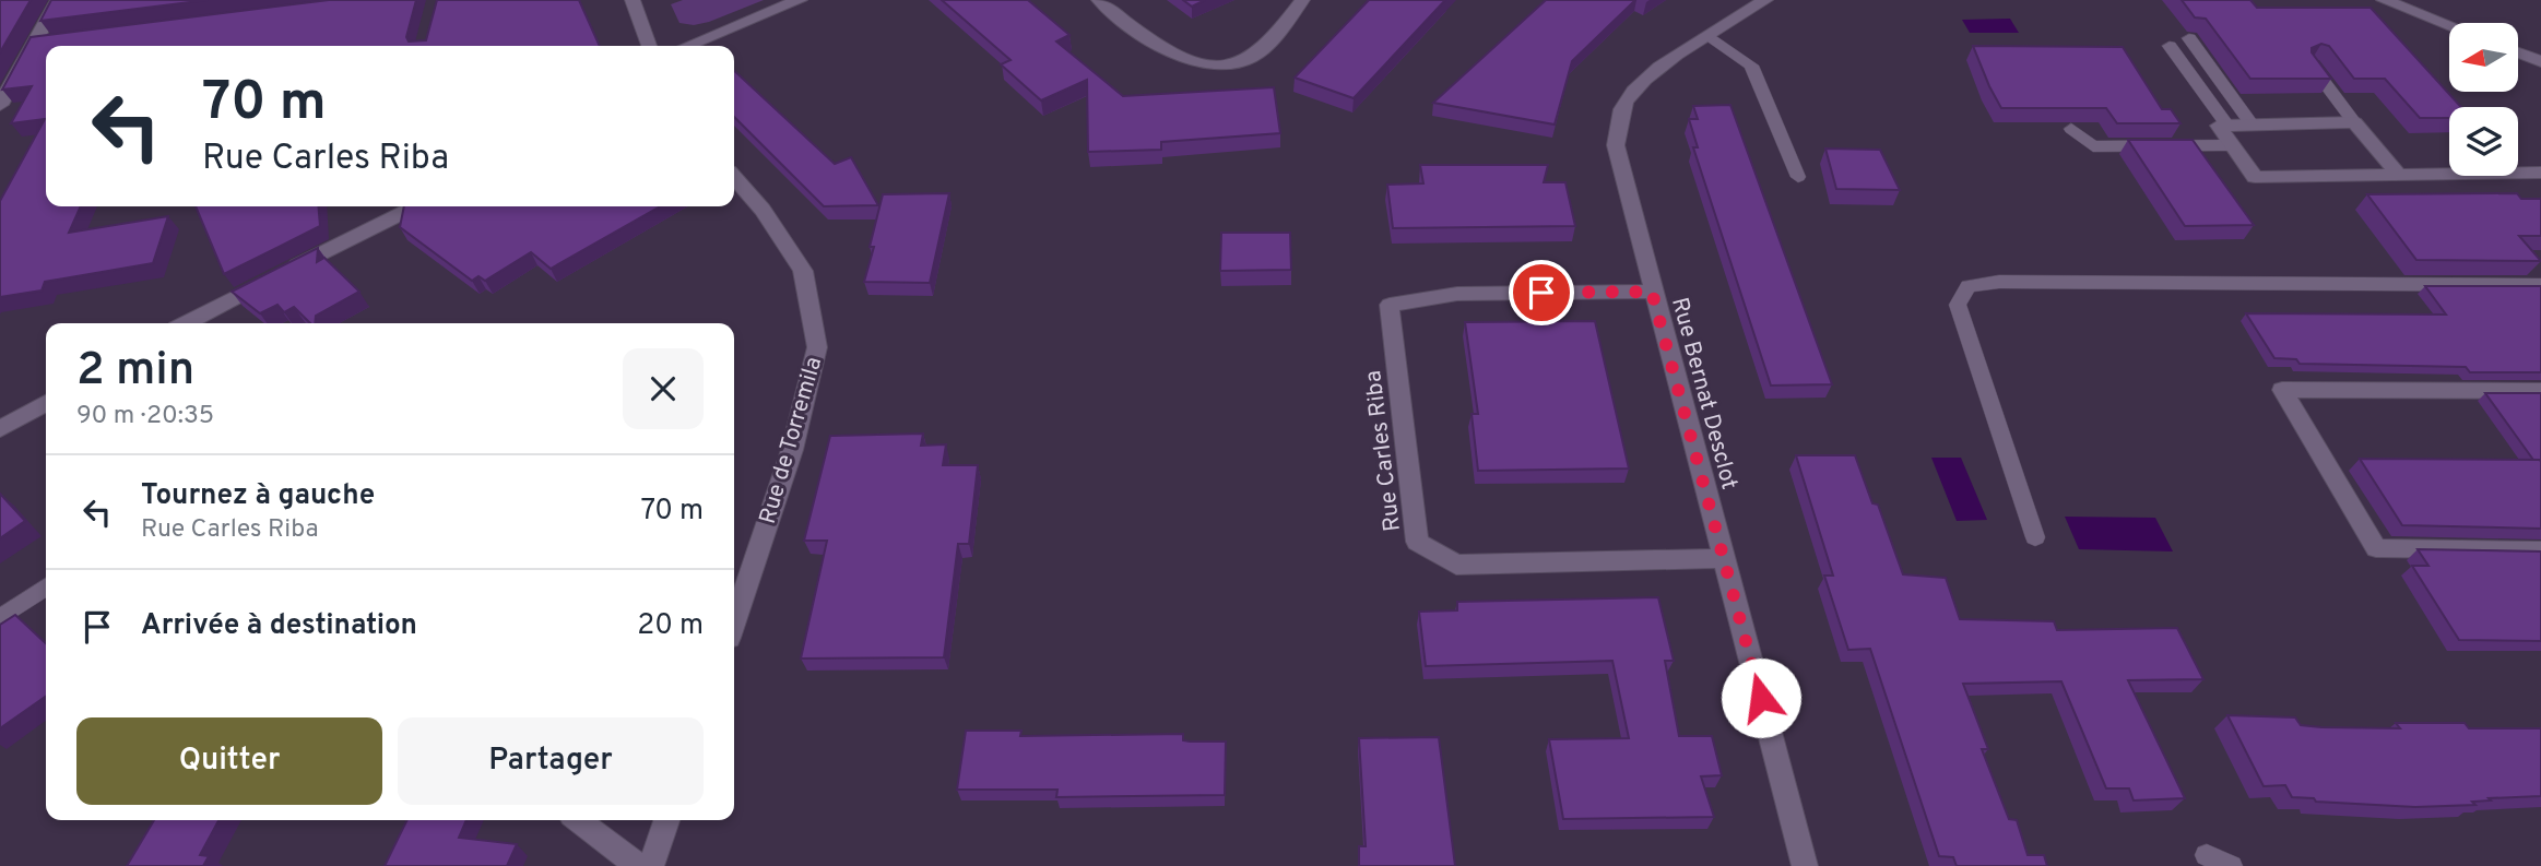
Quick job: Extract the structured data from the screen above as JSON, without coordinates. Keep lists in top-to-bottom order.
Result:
{
  "streets": {
    "street": ["Rue Bernat Desclot", "Rue de Torremila", "Rue Carles Riba"]
  },
  "crossings": [
    ["Rue Bernat Desclot", "Rue Carles Riba"]
  ],
  "north": "left",
  "page": {
    "turn": ["70 m", "Rue Carles Riba"],
    "heading": ["2 min", "90 m · 20:35"],
    "list": [
      {
        "name": "Tournez à gauche",
        "note": "Rue Carles Riba",
        "value": "70 m"
      },
      {
        "name": "Arrivée à destination",
        "value": "20 m"
      }
    ],
    "buttons": ["Quitter", "Partager"]
  }
}
